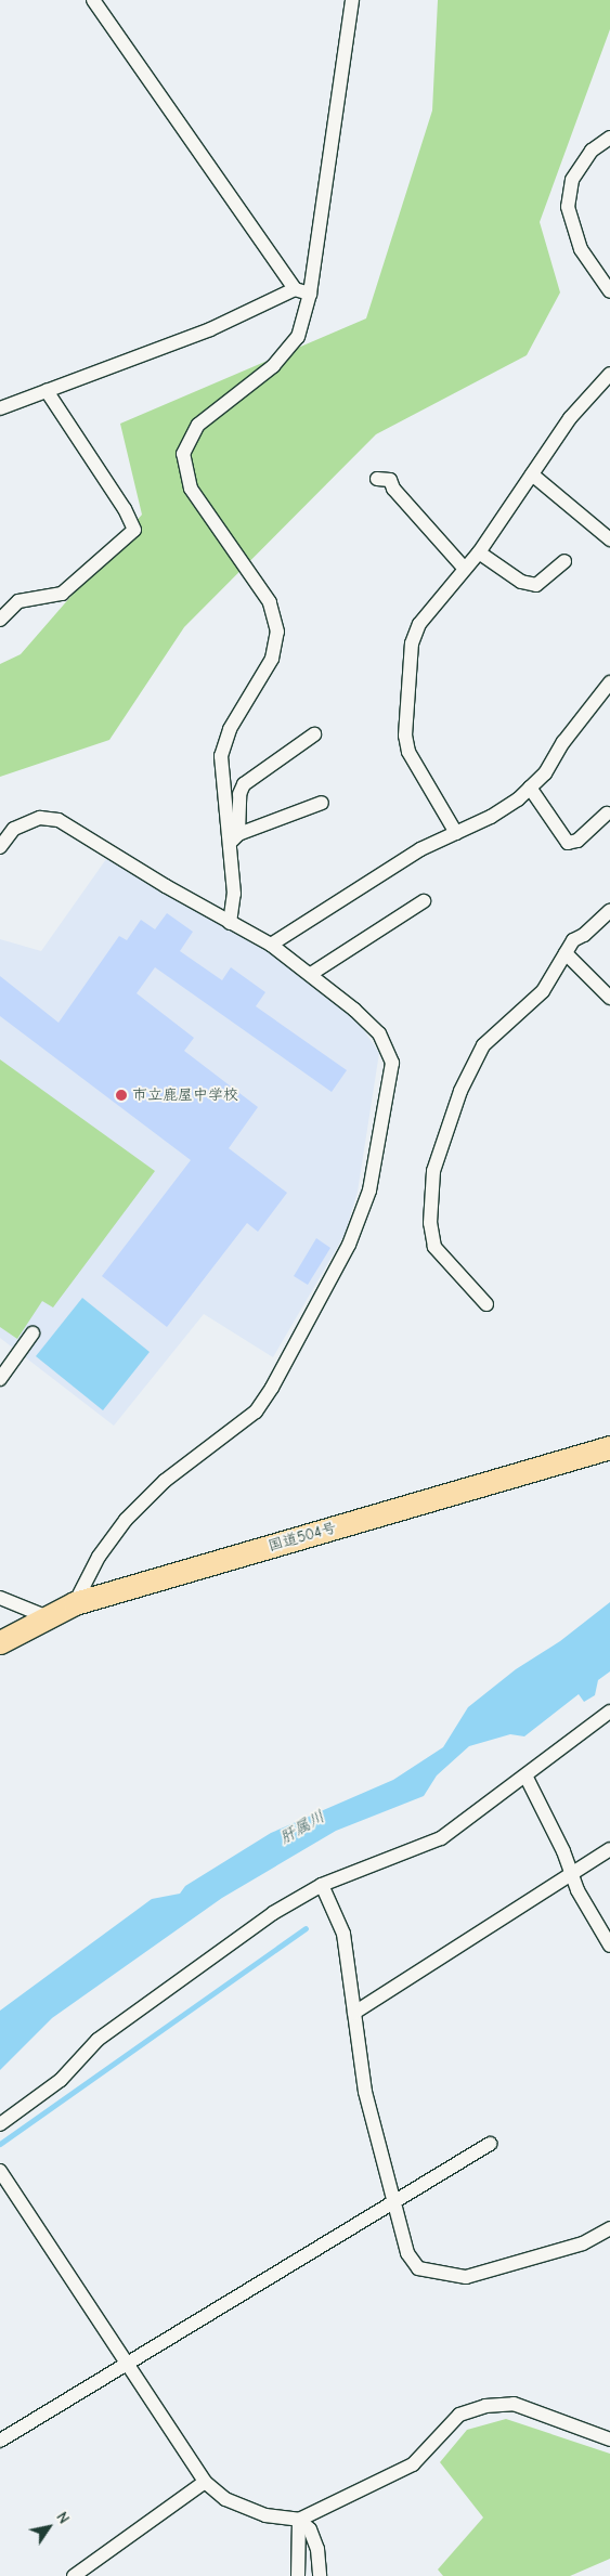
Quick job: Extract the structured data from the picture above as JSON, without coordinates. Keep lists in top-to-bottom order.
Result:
{
  "streets": {
    "highway": ["国道504号"]
  },
  "water": ["肝属川"],
  "places": ["市立鹿屋中学校"],
  "north": "top right"
}
